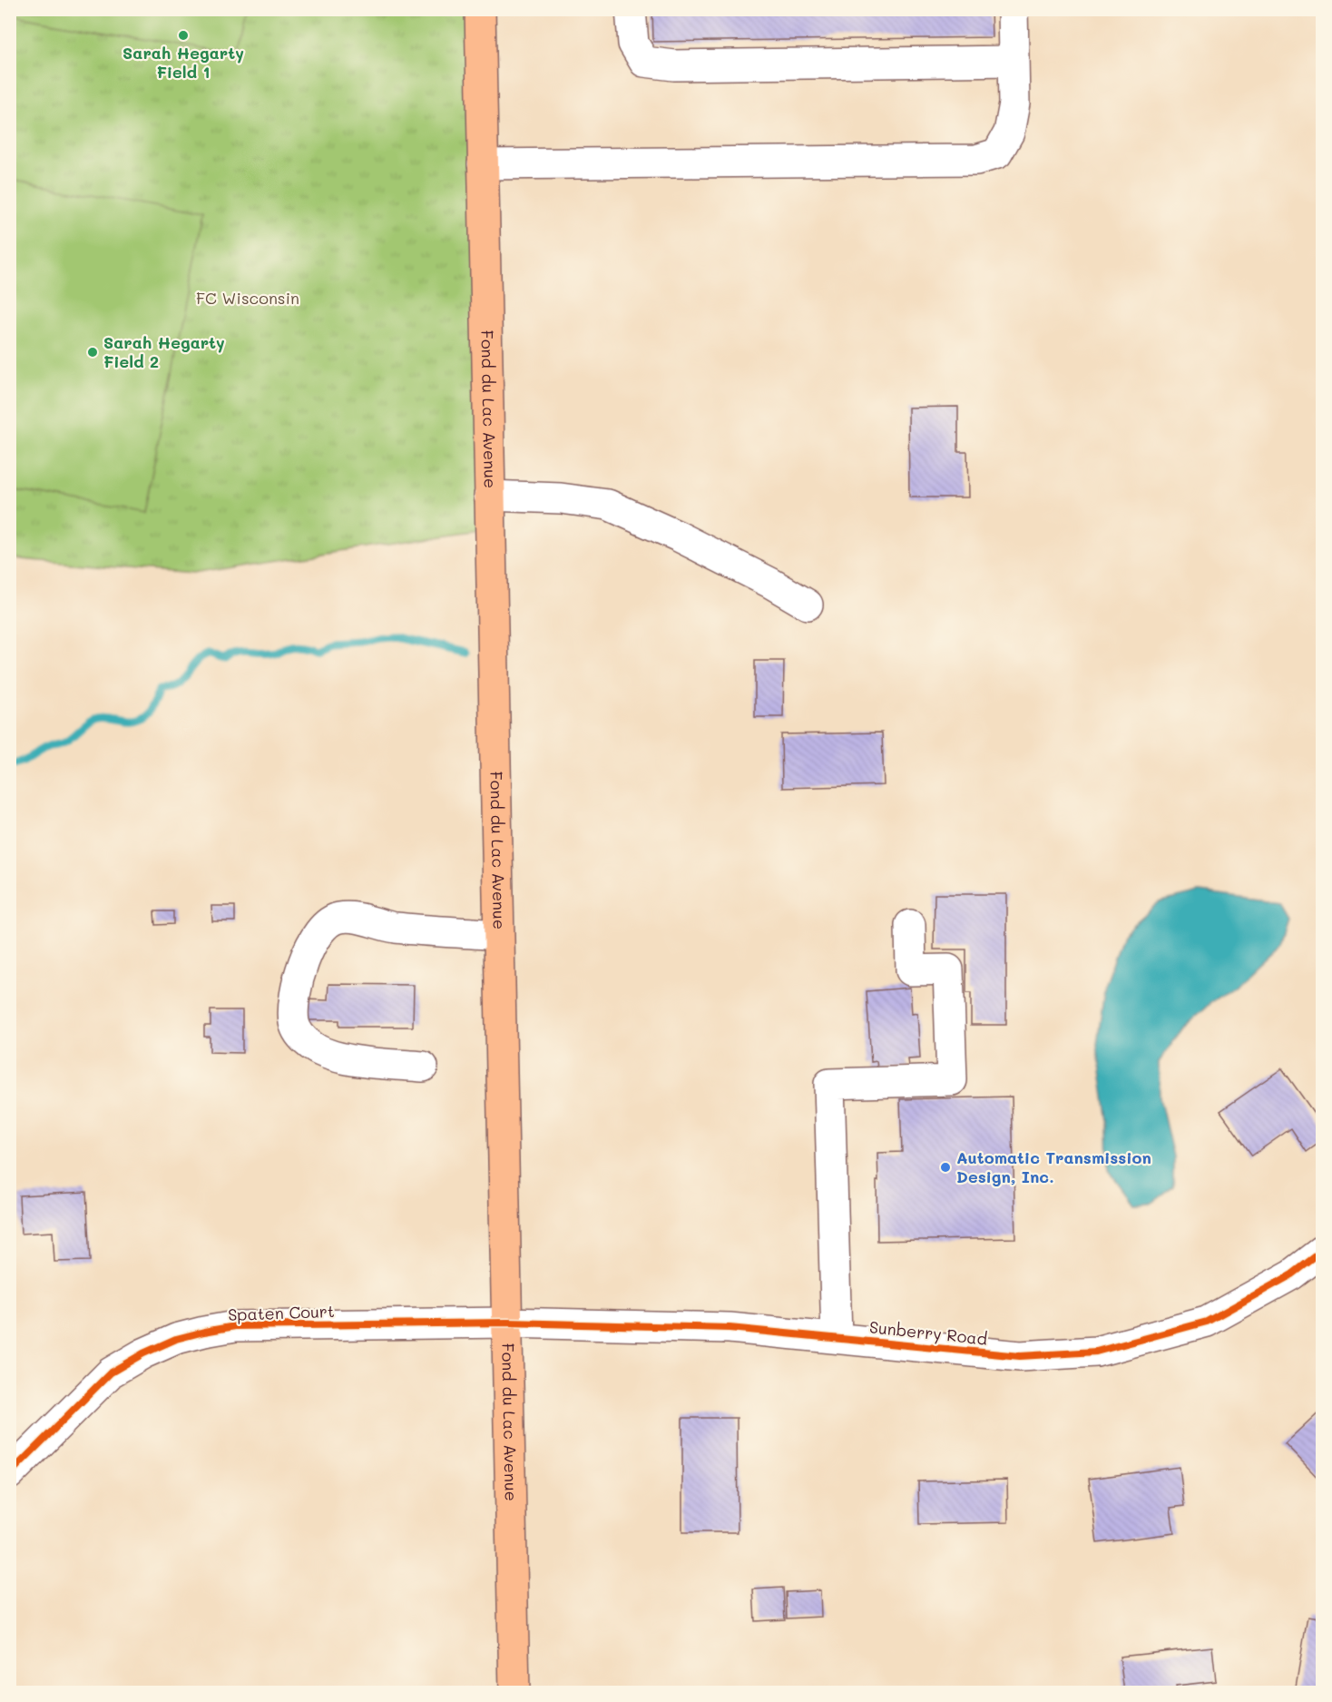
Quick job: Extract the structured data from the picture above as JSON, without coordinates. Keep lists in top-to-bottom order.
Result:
{
  "streets": {
    "main road": ["Fond du Lac Avenue"],
    "street": ["Spaten Court", "Sunberry Road"]
  },
  "crossings": [
    ["Fond du Lac Avenue", "Spaten Court"],
    ["Fond du Lac Avenue", "Sunberry Road"],
    ["Spaten Court", "Sunberry Road"]
  ],
  "parks": ["FC Wisconsin"],
  "places": ["Sarah Hegarty Field 1", "Sarah Hegarty Field 2", "Automatic Transmission Design, Inc."]
}
